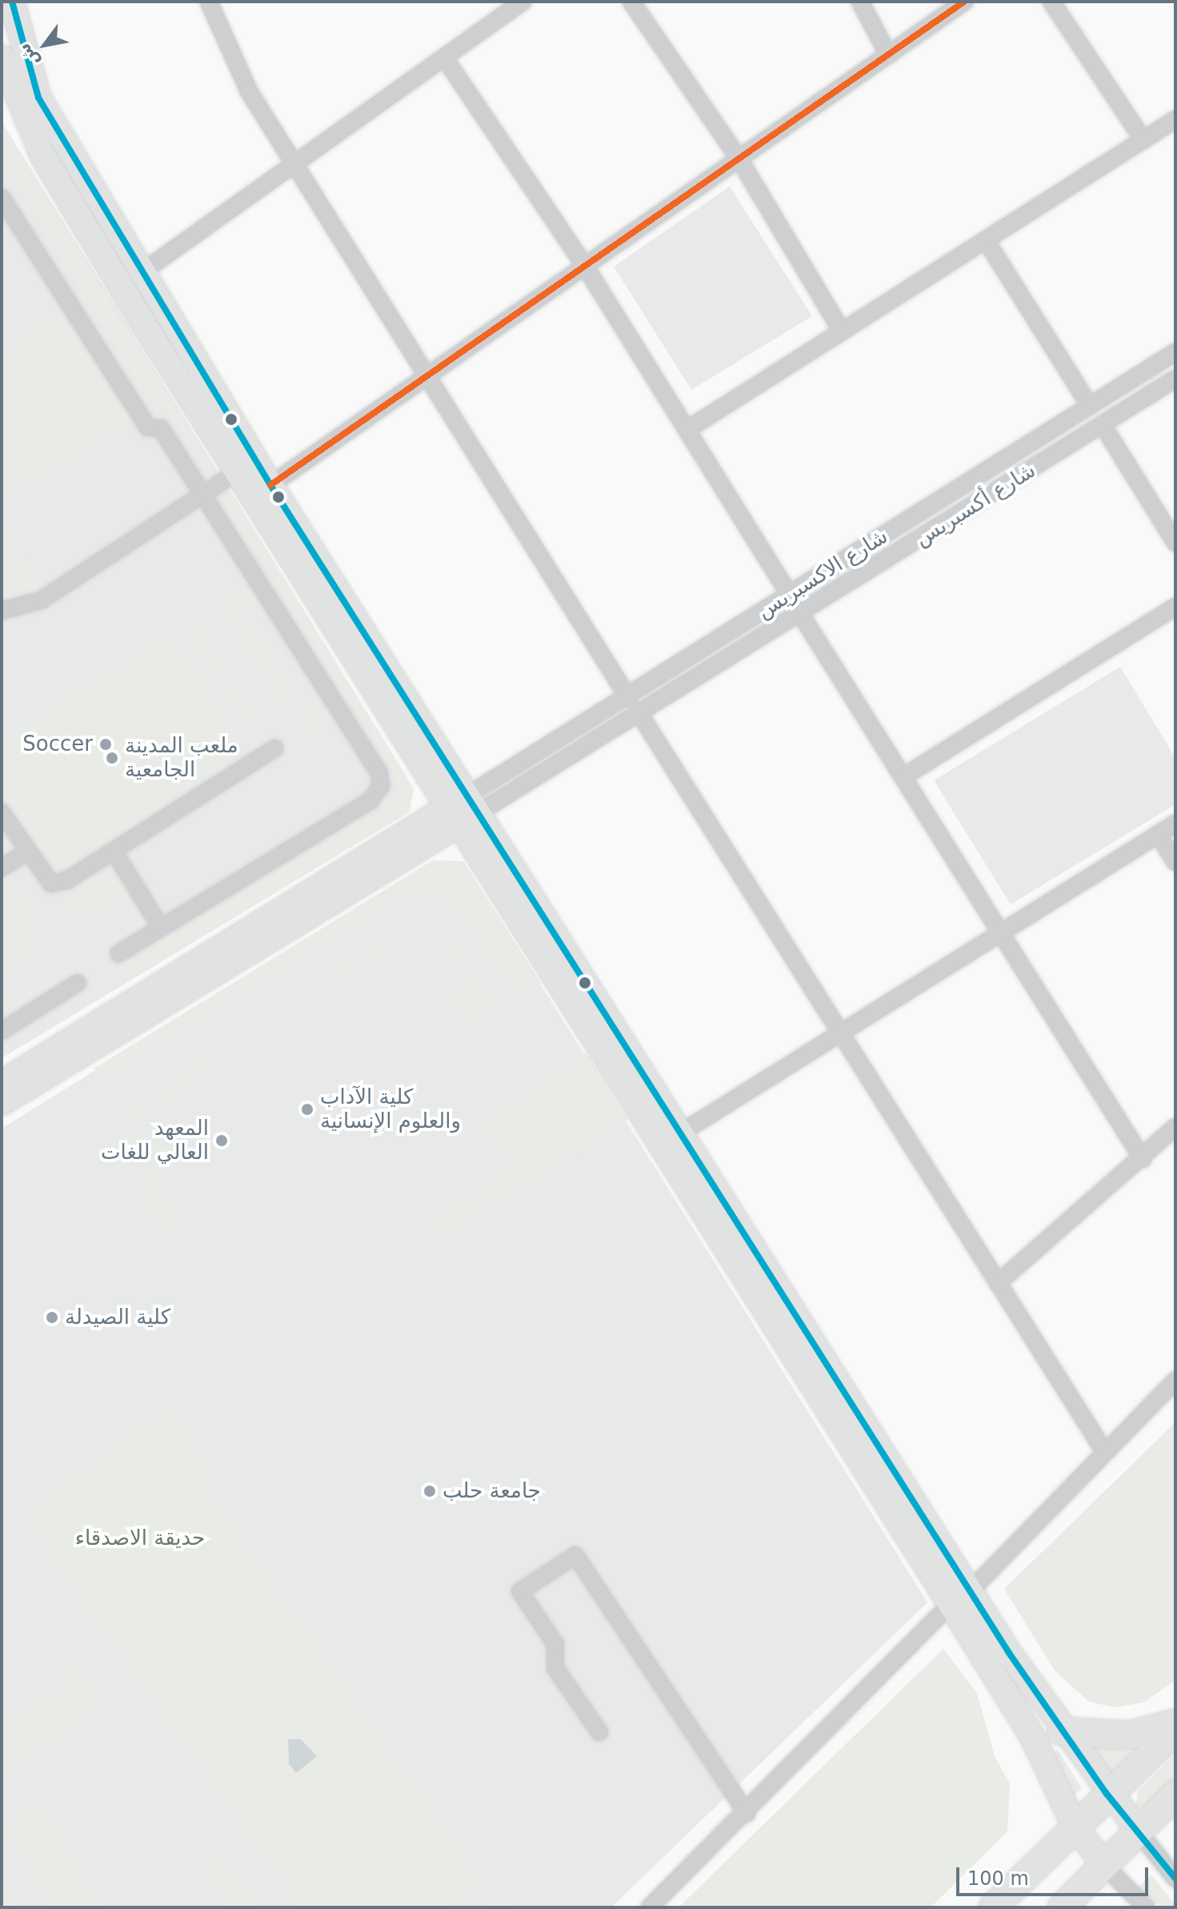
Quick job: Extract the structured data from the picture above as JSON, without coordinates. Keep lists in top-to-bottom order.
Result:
{
  "streets": {
    "street": ["شارع أكسبريس", "شارع الاكسبريس"]
  },
  "crossings": [
    ["شارع أكسبريس", "شارع الاكسبريس"]
  ],
  "parks": ["حديقة الاصدقاء"],
  "places": [
    "Soccer",
    "ملعب المدينة الجامعية",
    "كلية الآداب والعلوم الإنسانية",
    "المعهد العالي للغات",
    "كلية الصيدلة",
    "جامعة حلب"
  ],
  "scale_bar": "100 m",
  "north": "bottom left"
}
